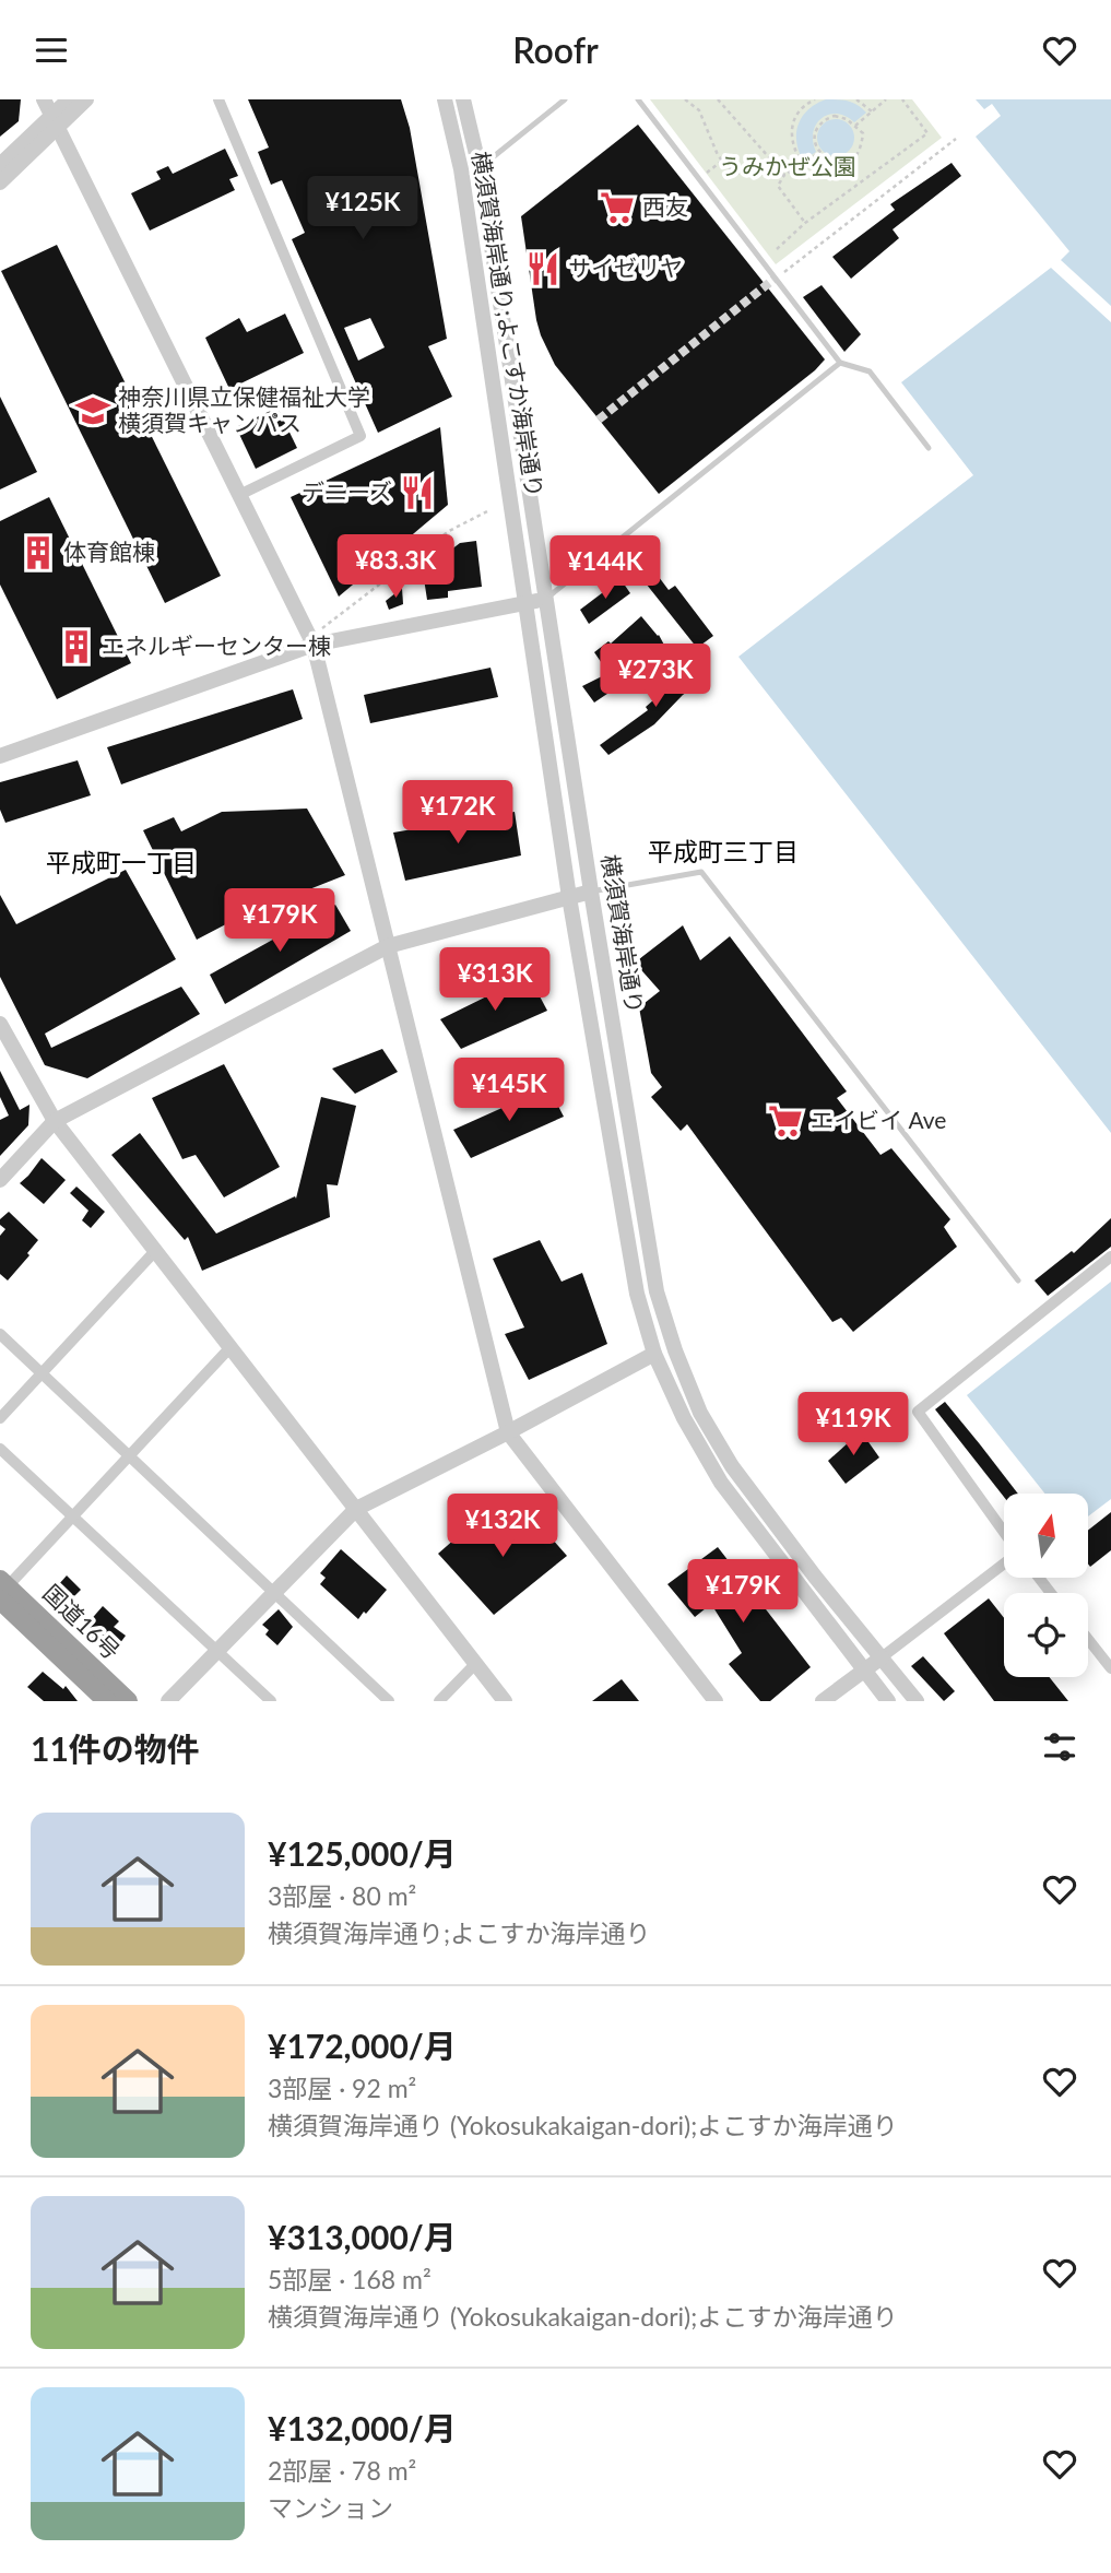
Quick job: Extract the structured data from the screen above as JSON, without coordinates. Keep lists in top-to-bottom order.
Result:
{
  "streets": {
    "highway": ["国道16号"],
    "street": ["横須賀海岸通り;よこすか海岸通り", "横須賀海岸通り"]
  },
  "districts": ["平成町三丁目", "平成町一丁目"],
  "parks": ["うみかぜ公園"],
  "places": {
    "supermarket": ["西友", "エイビイ Ave"],
    "restaurant": ["サイゼリヤ", "デニーズ"],
    "school or university": ["神奈川県立保健福祉大学 横須賀キャンパス"],
    "building": ["体育館棟", "エネルギーセンター棟"]
  },
  "north": "top",
  "page": {
    "header": "Roofr",
    "price": [
      "¥125K",
      "¥83.3K",
      "¥144K",
      "¥273K",
      "¥172K",
      "¥179K",
      "¥313K",
      "¥145K",
      "¥119K",
      "¥132K",
      "¥179K"
    ],
    "heading": "11件の物件",
    "list": [
      {
        "name": "¥125,000/月",
        "note": "3部屋 · 80 m² · 横須賀海岸通り;よこすか海岸通り"
      },
      {
        "name": "¥172,000/月",
        "note": "3部屋 · 92 m² · 横須賀海岸通り (Yokosukakaigan-dori);よこすか海岸通り"
      },
      {
        "name": "¥313,000/月",
        "note": "5部屋 · 168 m² · 横須賀海岸通り (Yokosukakaigan-dori);よこすか海岸通り"
      },
      {
        "name": "¥132,000/月",
        "note": "2部屋 · 78 m² · マンション"
      }
    ]
  }
}
